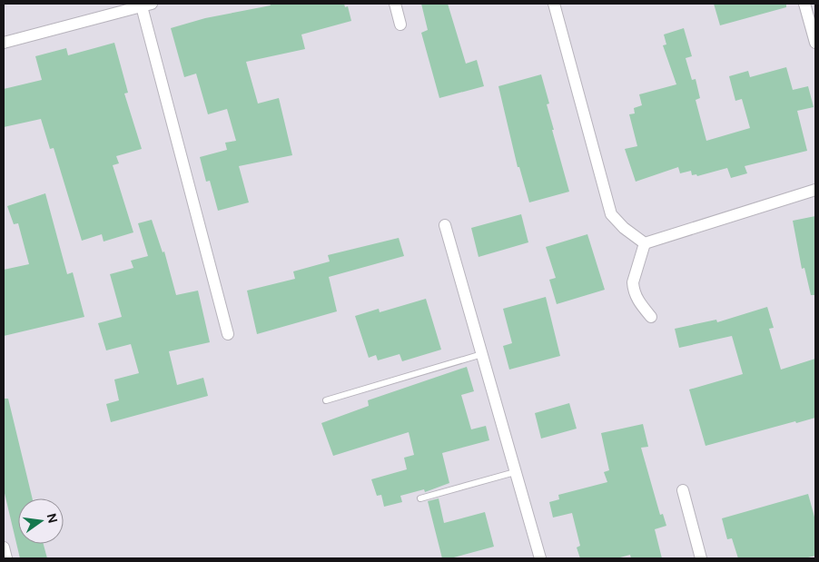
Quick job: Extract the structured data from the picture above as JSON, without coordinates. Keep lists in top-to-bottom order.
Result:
{
  "north": "right"
}
